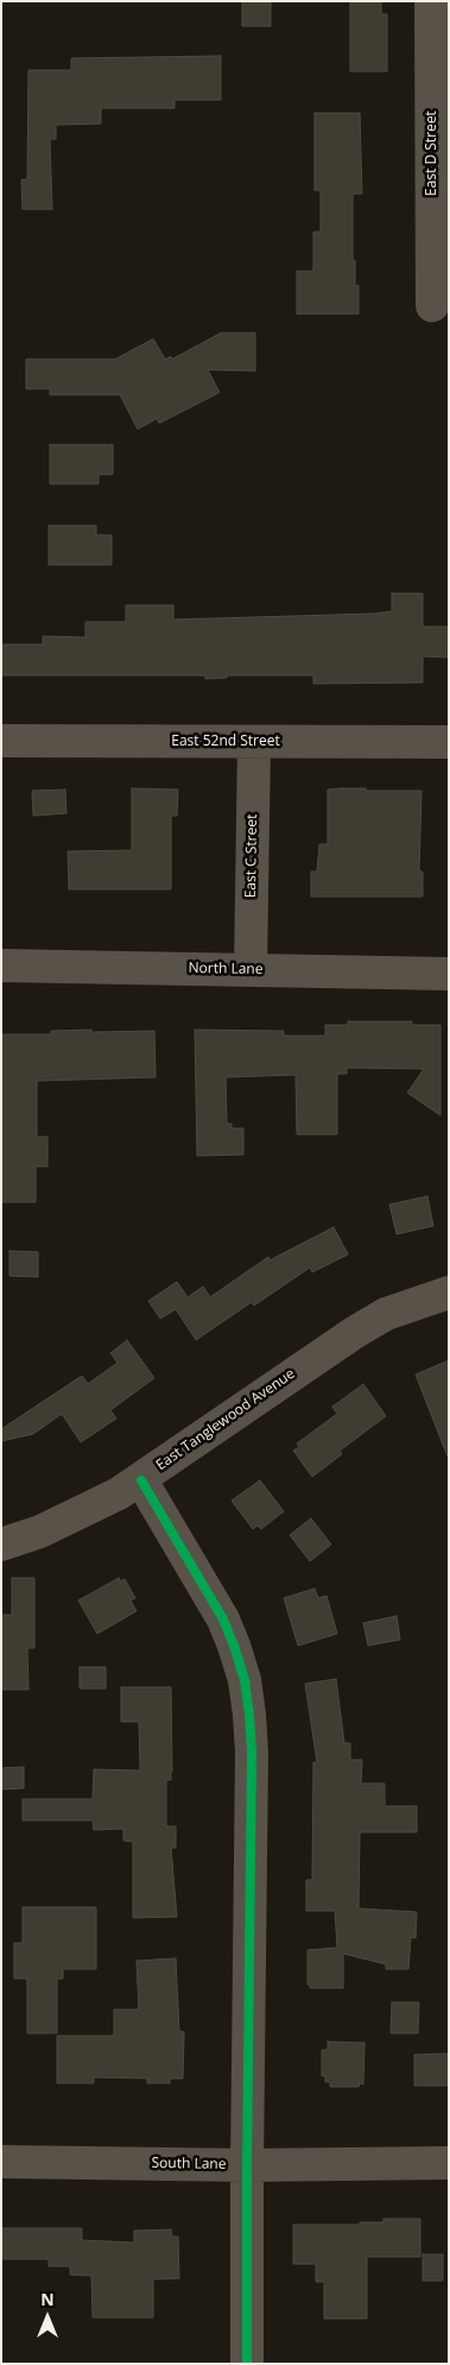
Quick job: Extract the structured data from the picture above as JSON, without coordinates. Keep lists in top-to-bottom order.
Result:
{
  "streets": {
    "street": [
      "East D Street",
      "East 52nd Street",
      "East C Street",
      "North Lane",
      "East Tanglewood Avenue",
      "South Lane"
    ]
  },
  "crossings": [
    ["East 52nd Street", "East C Street"],
    ["East C Street", "North Lane"]
  ],
  "north": "top"
}
